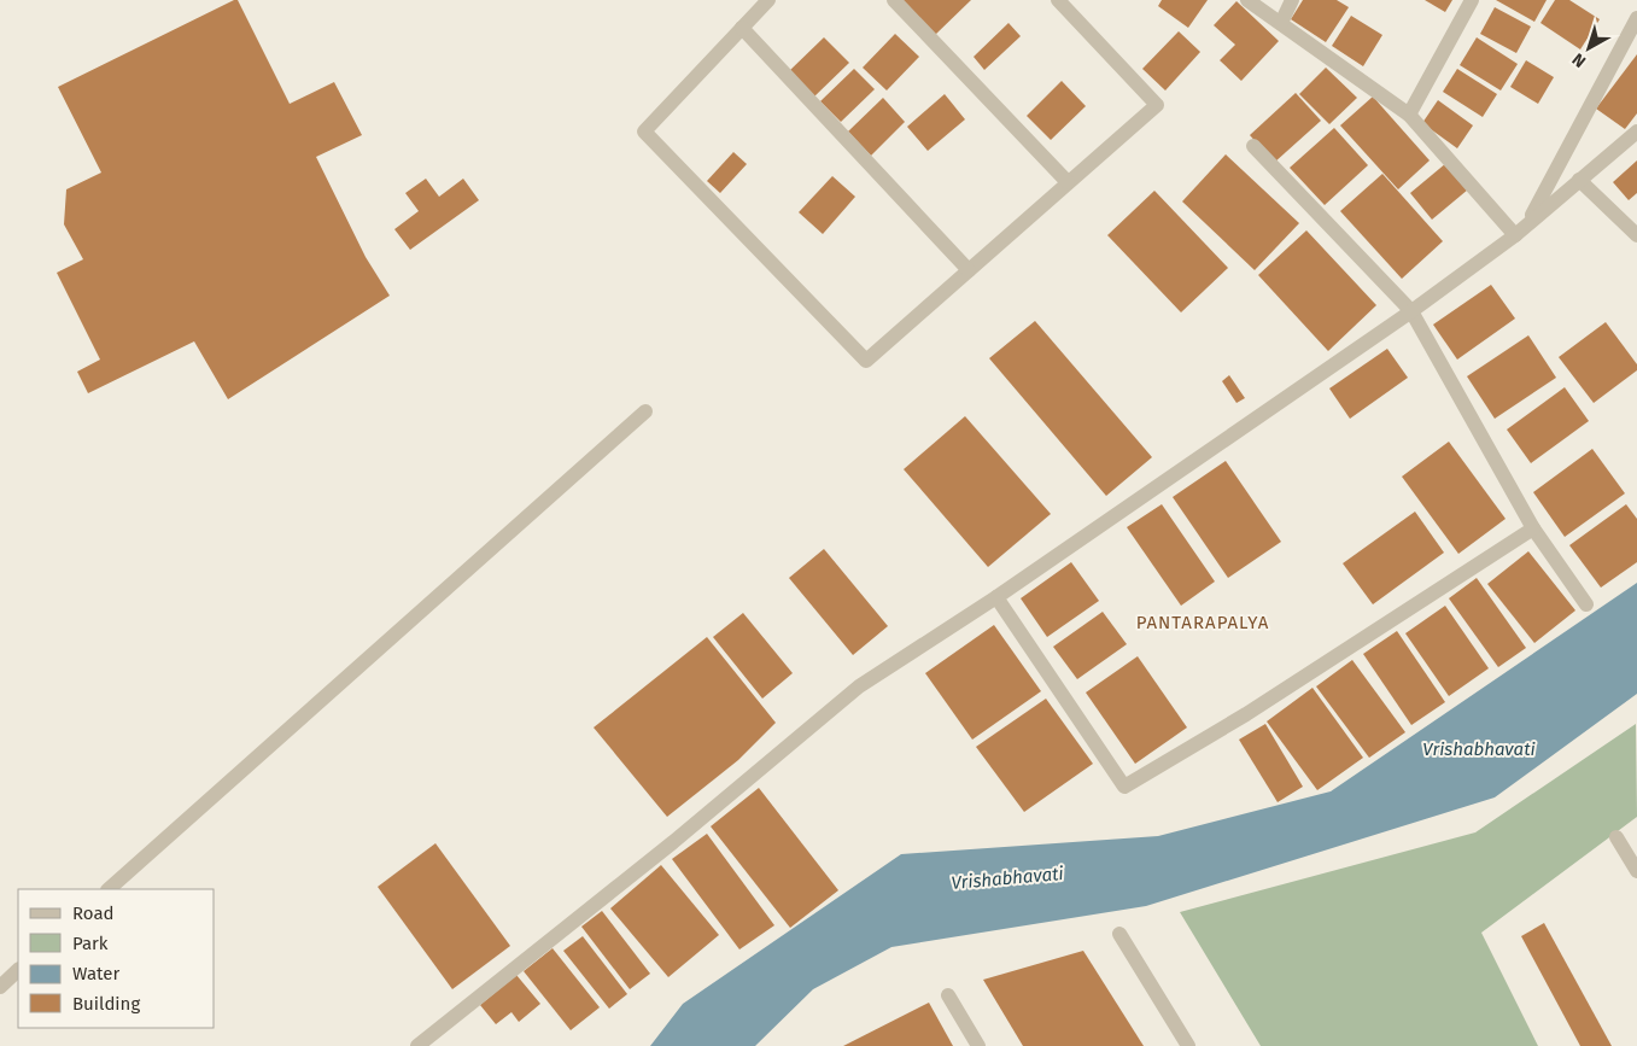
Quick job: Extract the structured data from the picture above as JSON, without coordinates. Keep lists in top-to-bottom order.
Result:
{
  "districts": ["PANTARAPALYA"],
  "water": ["Vrishabhavati"],
  "legend": [
    "Road",
    "Park",
    "Water",
    "Building"
  ],
  "north": "bottom left"
}
